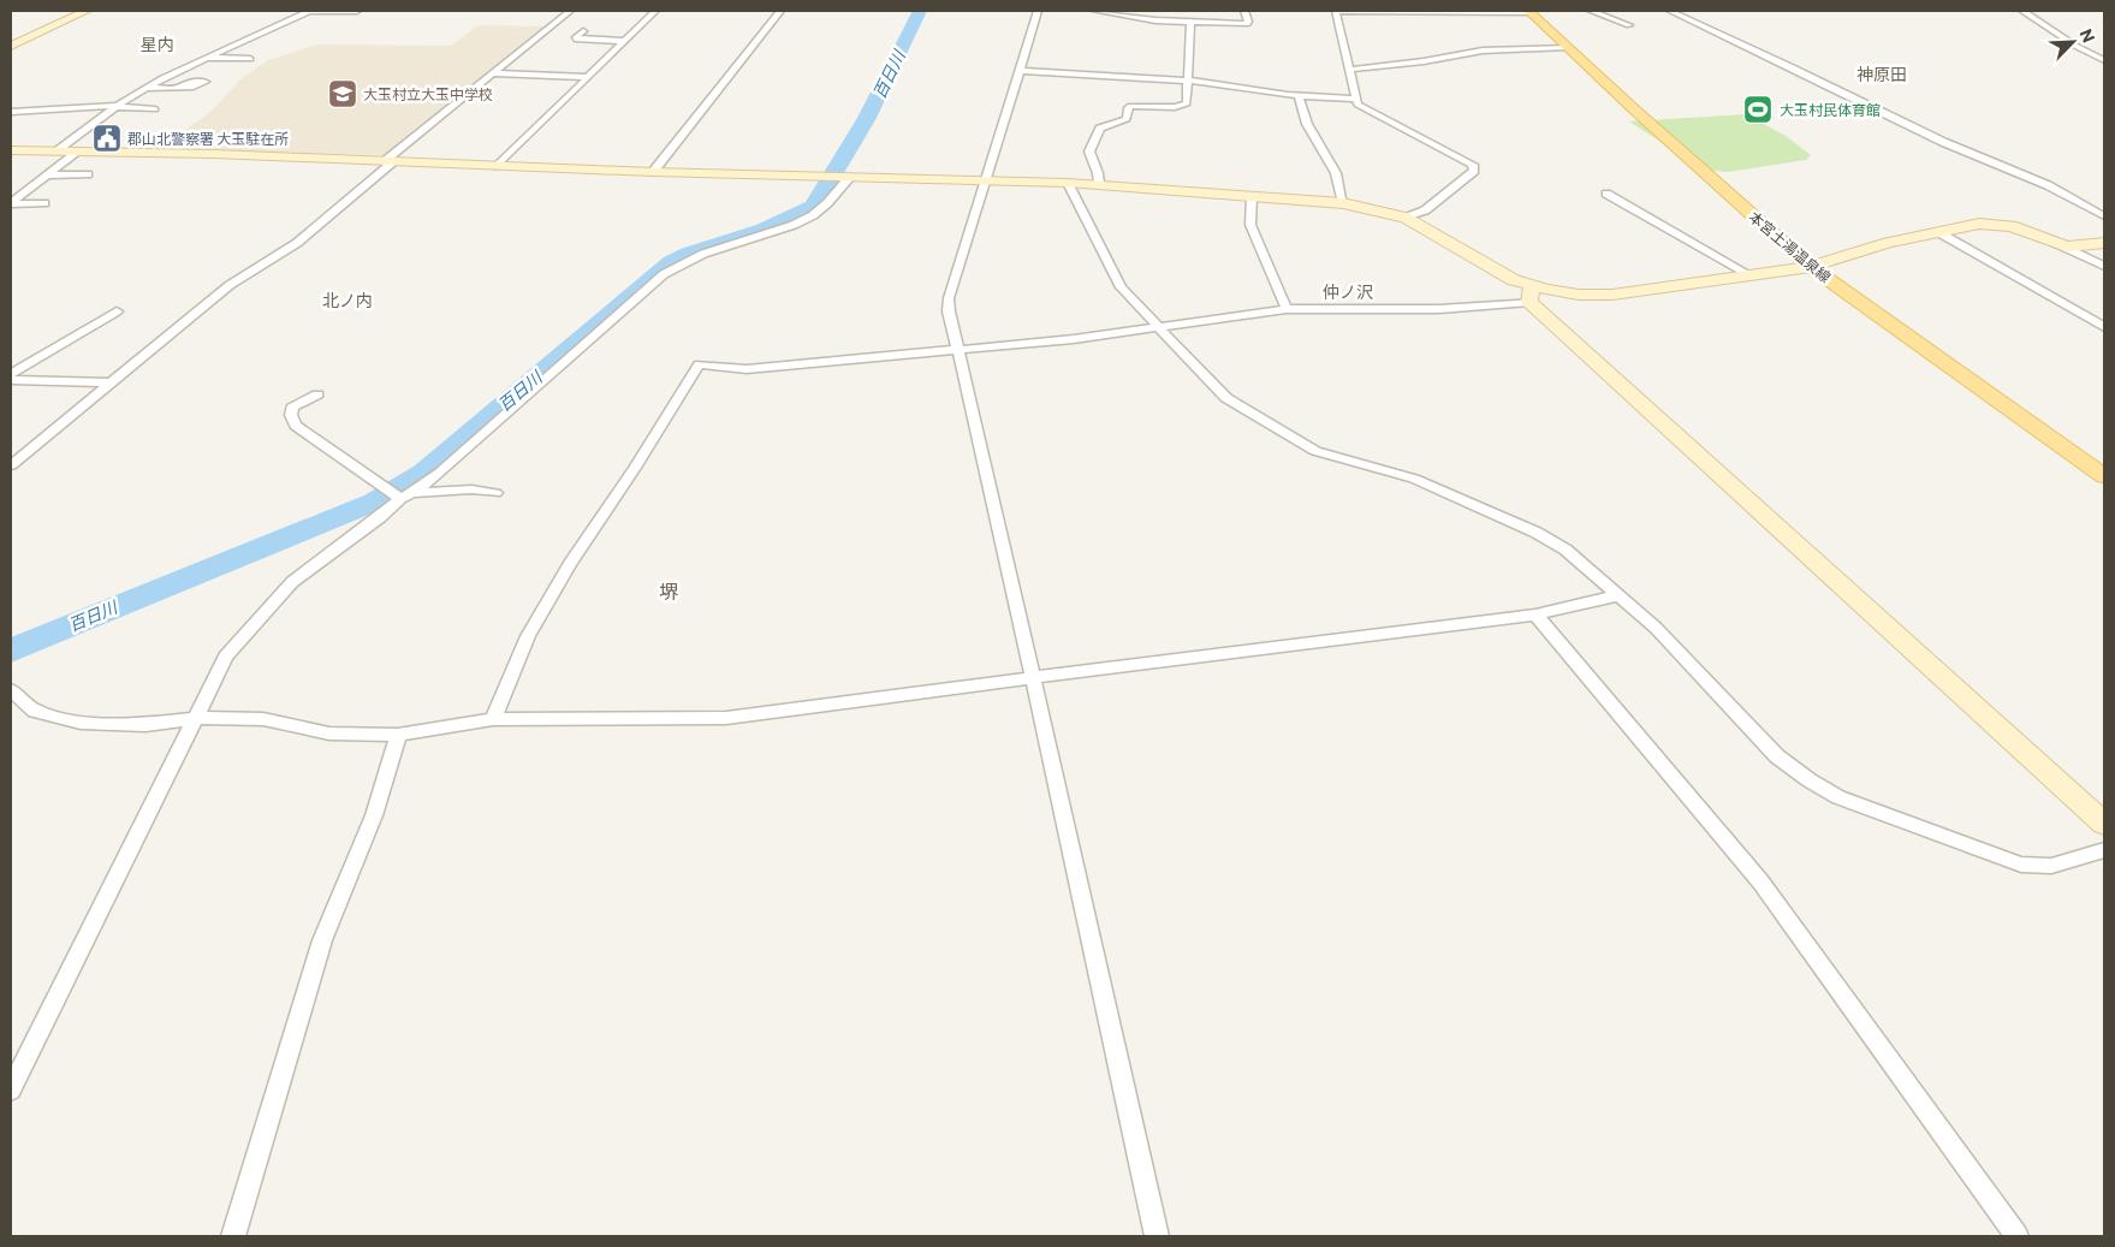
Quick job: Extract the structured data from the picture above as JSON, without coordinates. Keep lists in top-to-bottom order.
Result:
{
  "streets": {
    "main road": ["本宮土湯温泉線"]
  },
  "districts": [
    "星内",
    "神原田",
    "仲ノ沢",
    "北ノ内",
    "堺"
  ],
  "water": ["百日川"],
  "places": {
    "school or university": ["大玉村立大玉中学校"],
    "sports": ["大玉村民体育館"],
    "public building": ["郡山北警察署 大玉駐在所"]
  },
  "north": "top right"
}
